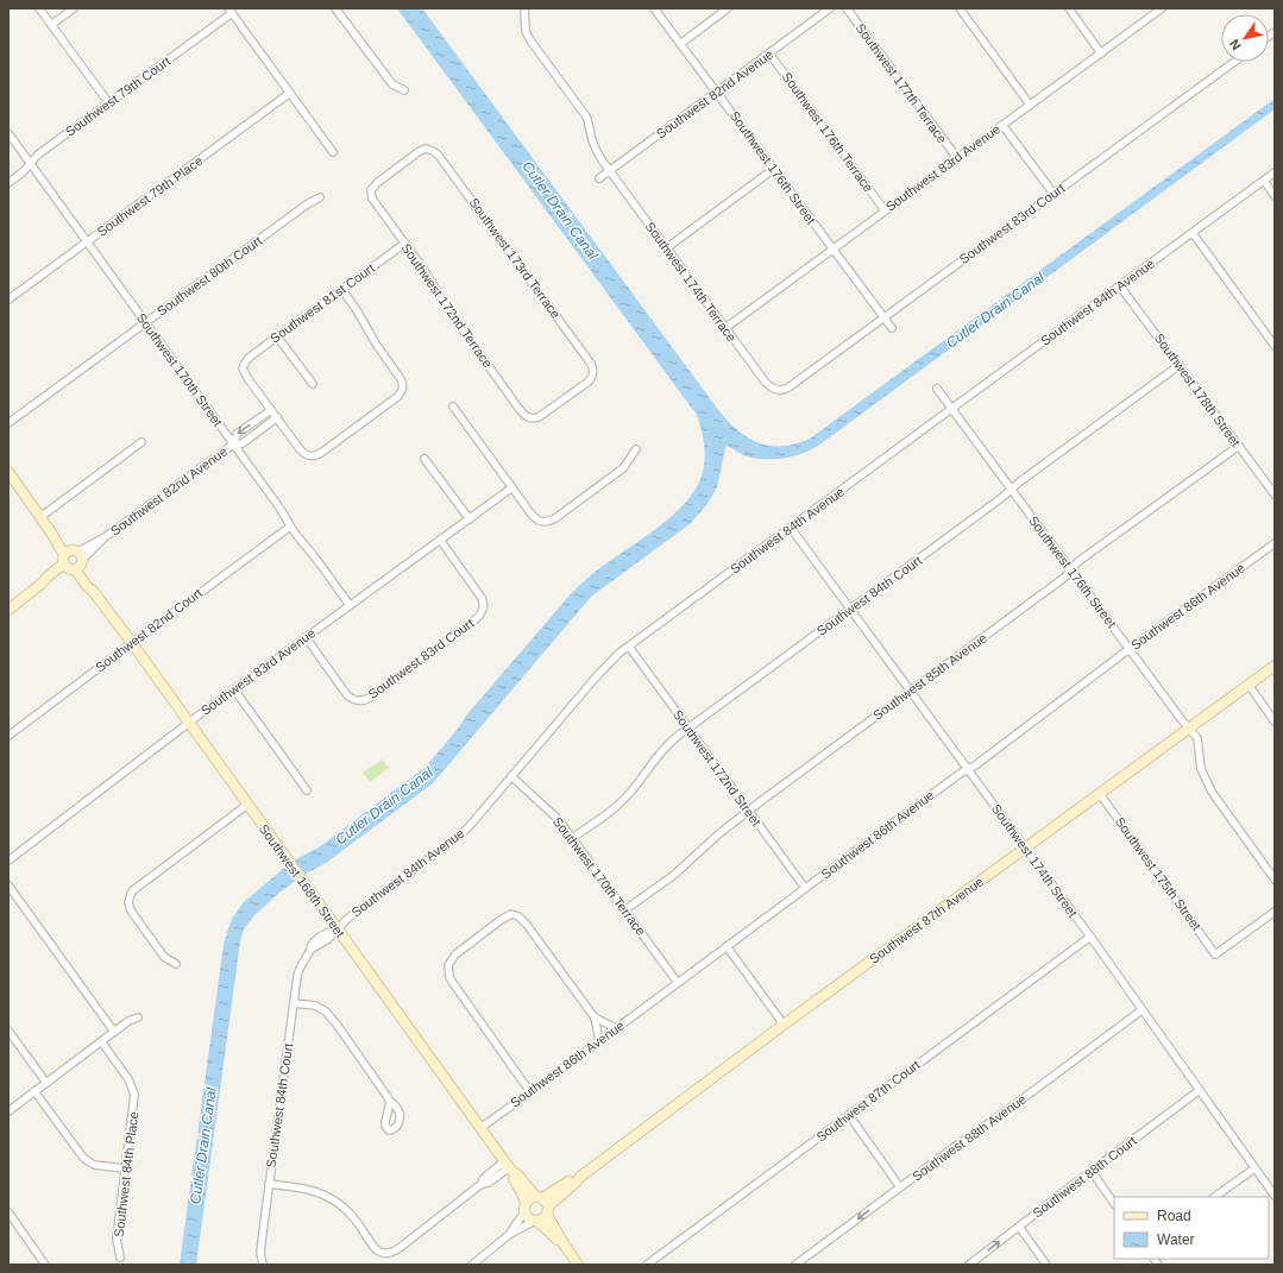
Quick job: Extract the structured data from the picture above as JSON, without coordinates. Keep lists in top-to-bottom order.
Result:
{
  "streets": {
    "street": [
      "Southwest 177th Terrace",
      "Southwest 82nd Avenue",
      "Southwest 79th Court",
      "Southwest 176th Terrace",
      "Southwest 176th Street",
      "Southwest 83rd Avenue",
      "Southwest 79th Place",
      "Southwest 83rd Court",
      "Southwest 173rd Terrace",
      "Southwest 80th Court",
      "Southwest 174th Terrace",
      "Southwest 84th Avenue",
      "Southwest 81st Court",
      "Southwest 172nd Terrace",
      "Southwest 170th Street",
      "Southwest 178th Street",
      "Southwest 84th Court",
      "Southwest 86th Avenue",
      "Southwest 82nd Court",
      "Southwest 85th Avenue",
      "Southwest 172nd Street",
      "Southwest 174th Street",
      "Southwest 175th Street",
      "Southwest 170th Terrace",
      "Southwest 168th Street",
      "Southwest 87th Avenue",
      "Southwest 87th Court",
      "Southwest 88th Avenue",
      "Southwest 84th Place",
      "Southwest 88th Court"
    ]
  },
  "crossings": [
    ["Southwest 177th Terrace", "Southwest 83rd Avenue"],
    ["Southwest 82nd Avenue", "Southwest 176th Terrace"],
    ["Southwest 82nd Avenue", "Southwest 176th Street"],
    ["Southwest 82nd Avenue", "Southwest 174th Terrace"],
    ["Southwest 82nd Avenue", "Southwest 81st Court"],
    ["Southwest 82nd Avenue", "Southwest 170th Street"],
    ["Southwest 82nd Avenue", "Southwest 168th Street"],
    ["Southwest 79th Court", "Southwest 170th Street"],
    ["Southwest 176th Terrace", "Southwest 83rd Avenue"],
    ["Southwest 176th Street", "Southwest 83rd Avenue"],
    ["Southwest 176th Street", "Southwest 83rd Court"],
    ["Southwest 176th Street", "Southwest 84th Avenue"],
    ["Southwest 176th Street", "Southwest 84th Court"],
    ["Southwest 176th Street", "Southwest 86th Avenue"],
    ["Southwest 176th Street", "Southwest 85th Avenue"],
    ["Southwest 176th Street", "Southwest 87th Avenue"],
    ["Southwest 83rd Avenue", "Southwest 83rd Court"],
    ["Southwest 83rd Avenue", "Southwest 174th Terrace"],
    ["Southwest 83rd Avenue", "Southwest 170th Street"],
    ["Southwest 83rd Avenue", "Southwest 168th Street"],
    ["Southwest 79th Place", "Southwest 170th Street"],
    ["Southwest 83rd Court", "Southwest 174th Terrace"],
    ["Southwest 173rd Terrace", "Southwest 172nd Terrace"],
    ["Southwest 80th Court", "Southwest 170th Street"],
    ["Southwest 84th Avenue", "Southwest 178th Street"],
    ["Southwest 84th Avenue", "Southwest 84th Court"],
    ["Southwest 84th Avenue", "Southwest 172nd Street"],
    ["Southwest 84th Avenue", "Southwest 174th Street"],
    ["Southwest 84th Avenue", "Southwest 170th Terrace"],
    ["Southwest 84th Avenue", "Southwest 168th Street"],
    ["Southwest 81st Court", "Southwest 172nd Terrace"],
    ["Southwest 170th Street", "Southwest 82nd Court"],
    ["Southwest 178th Street", "Southwest 84th Court"],
    ["Southwest 178th Street", "Southwest 85th Avenue"],
    ["Southwest 84th Court", "Southwest 172nd Street"],
    ["Southwest 84th Court", "Southwest 174th Street"],
    ["Southwest 84th Court", "Southwest 170th Terrace"],
    ["Southwest 84th Court", "Southwest 168th Street"],
    ["Southwest 86th Avenue", "Southwest 172nd Street"],
    ["Southwest 86th Avenue", "Southwest 174th Street"],
    ["Southwest 86th Avenue", "Southwest 170th Terrace"],
    ["Southwest 86th Avenue", "Southwest 168th Street"],
    ["Southwest 82nd Court", "Southwest 168th Street"],
    ["Southwest 85th Avenue", "Southwest 172nd Street"],
    ["Southwest 85th Avenue", "Southwest 174th Street"],
    ["Southwest 85th Avenue", "Southwest 170th Terrace"],
    ["Southwest 174th Street", "Southwest 87th Avenue"],
    ["Southwest 174th Street", "Southwest 87th Court"],
    ["Southwest 174th Street", "Southwest 88th Avenue"],
    ["Southwest 174th Street", "Southwest 88th Court"],
    ["Southwest 175th Street", "Southwest 87th Avenue"],
    ["Southwest 168th Street", "Southwest 87th Avenue"]
  ],
  "water": ["Cutler Drain Canal"],
  "legend": ["Road", "Water"],
  "north": "bottom left"
}
